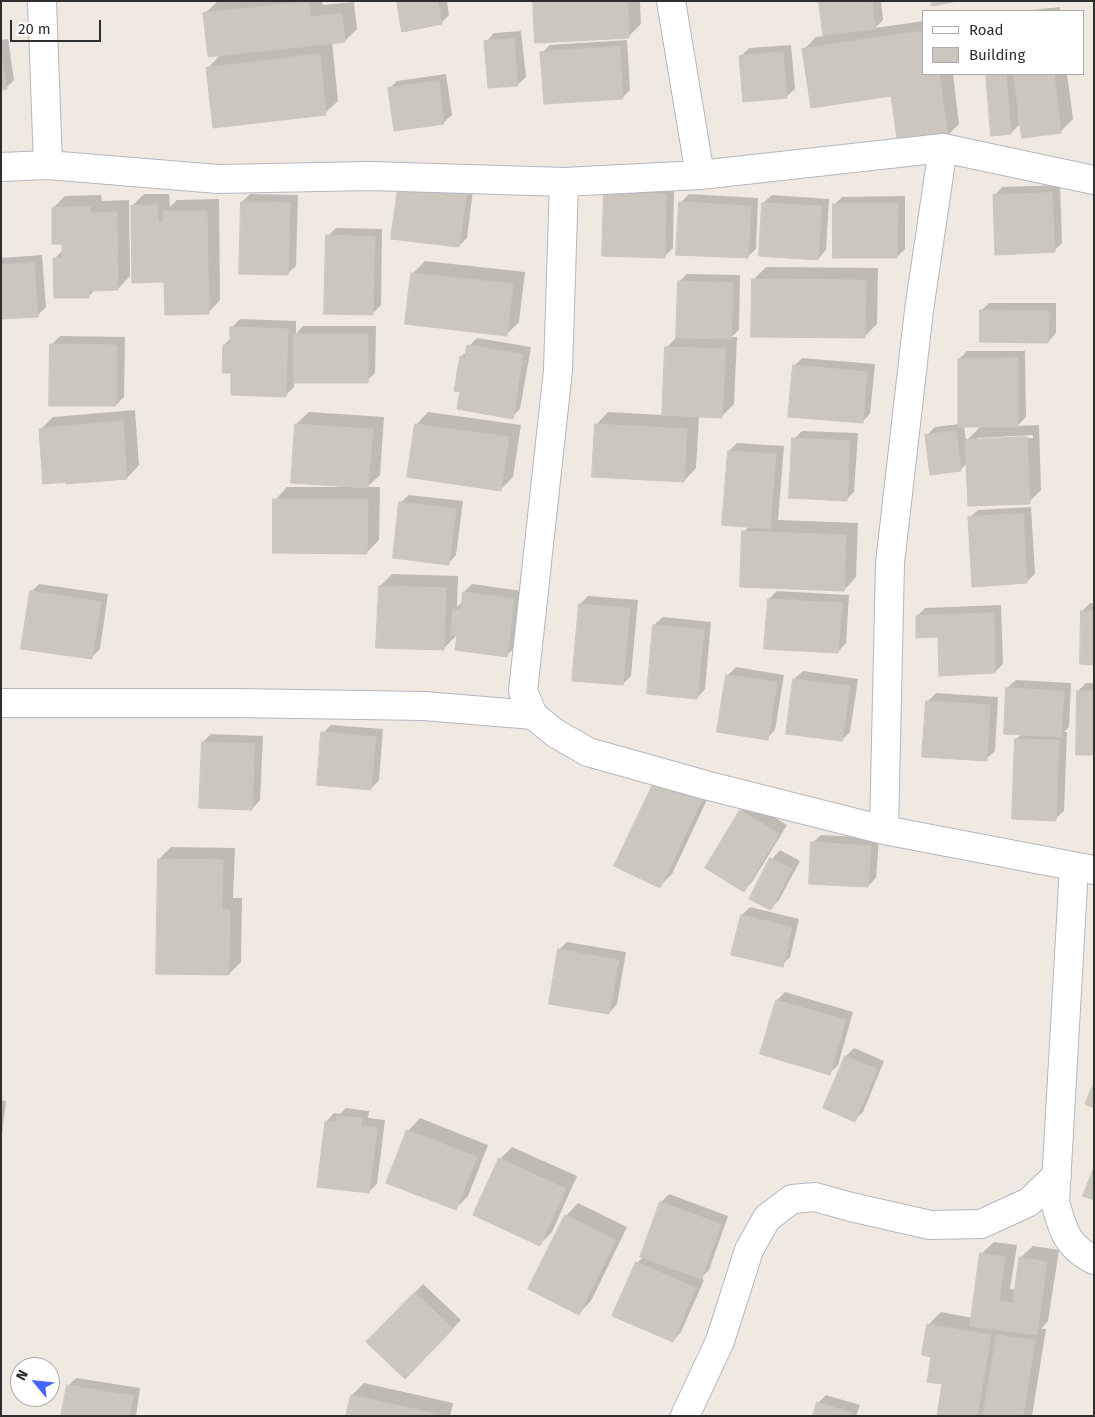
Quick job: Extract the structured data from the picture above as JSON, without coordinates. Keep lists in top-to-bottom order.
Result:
{
  "legend": ["Road", "Building"],
  "scale_bar": "20 m",
  "north": "top left"
}
